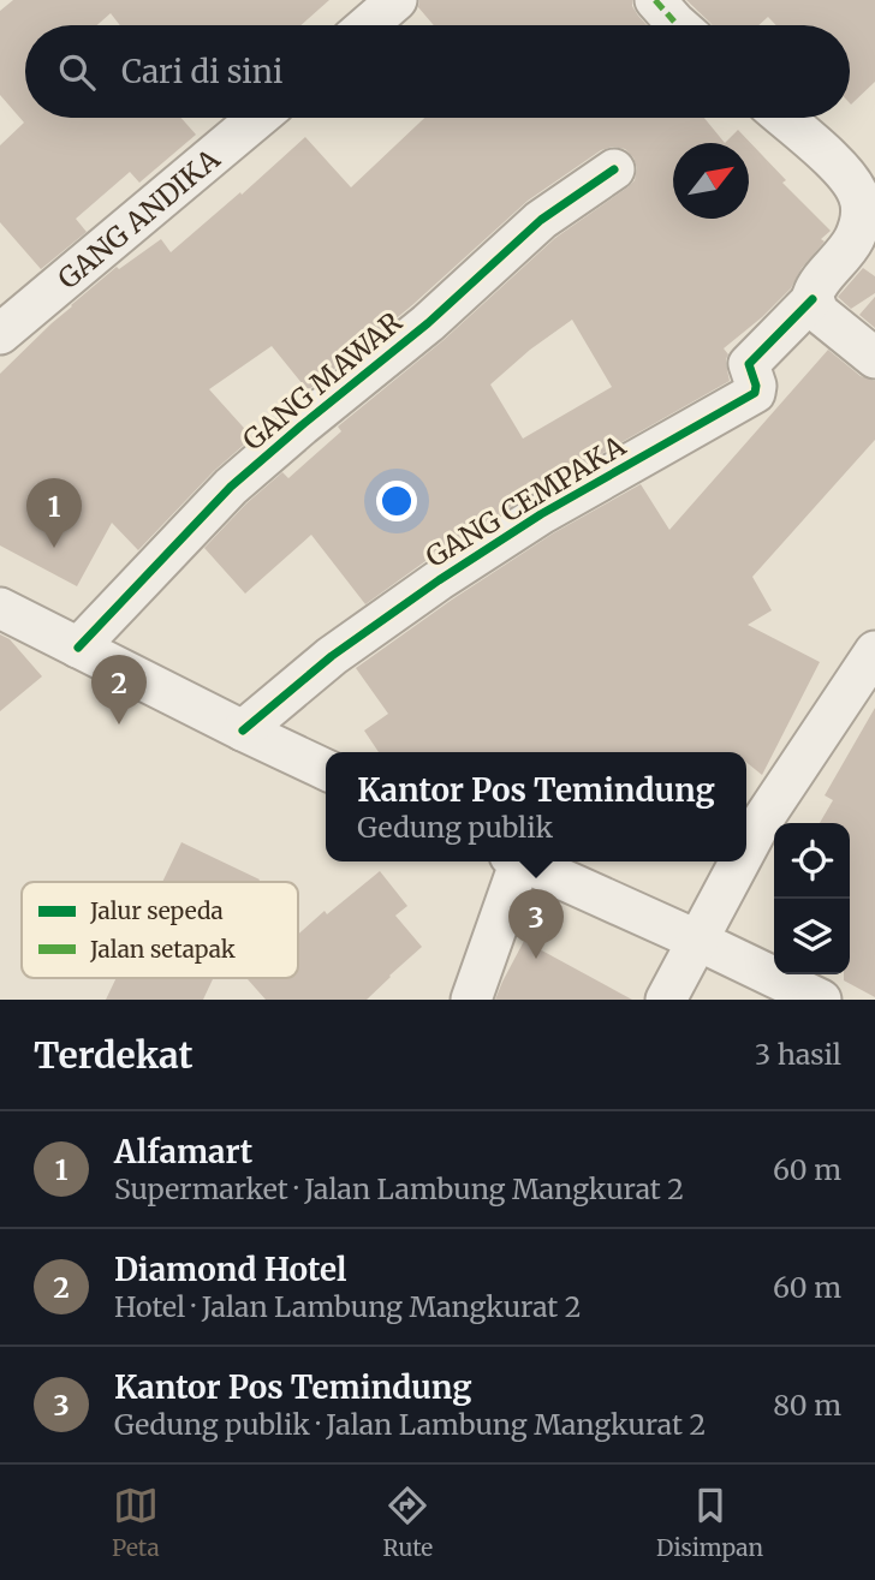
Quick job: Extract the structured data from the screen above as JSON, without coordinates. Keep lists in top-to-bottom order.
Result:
{
  "streets": {
    "street": ["GANG ANDIKA", "GANG MAWAR", "GANG CEMPAKA"]
  },
  "legend": ["Jalur sepeda", "Jalan setapak"],
  "north": "top right",
  "page": {
    "search": "Cari di sini",
    "pins": ["1", "2", "3"],
    "popup": ["Kantor Pos Temindung", "Gedung publik"],
    "heading": ["Terdekat", "3 hasil"],
    "list": [
      {
        "mark": "1",
        "name": "Alfamart",
        "note": "Supermarket · Jalan Lambung Mangkurat 2",
        "value": "60 m"
      },
      {
        "mark": "2",
        "name": "Diamond Hotel",
        "note": "Hotel · Jalan Lambung Mangkurat 2",
        "value": "60 m"
      },
      {
        "mark": "3",
        "name": "Kantor Pos Temindung",
        "note": "Gedung publik · Jalan Lambung Mangkurat 2",
        "value": "80 m"
      }
    ],
    "nav": ["Peta", "Rute", "Disimpan"]
  }
}
